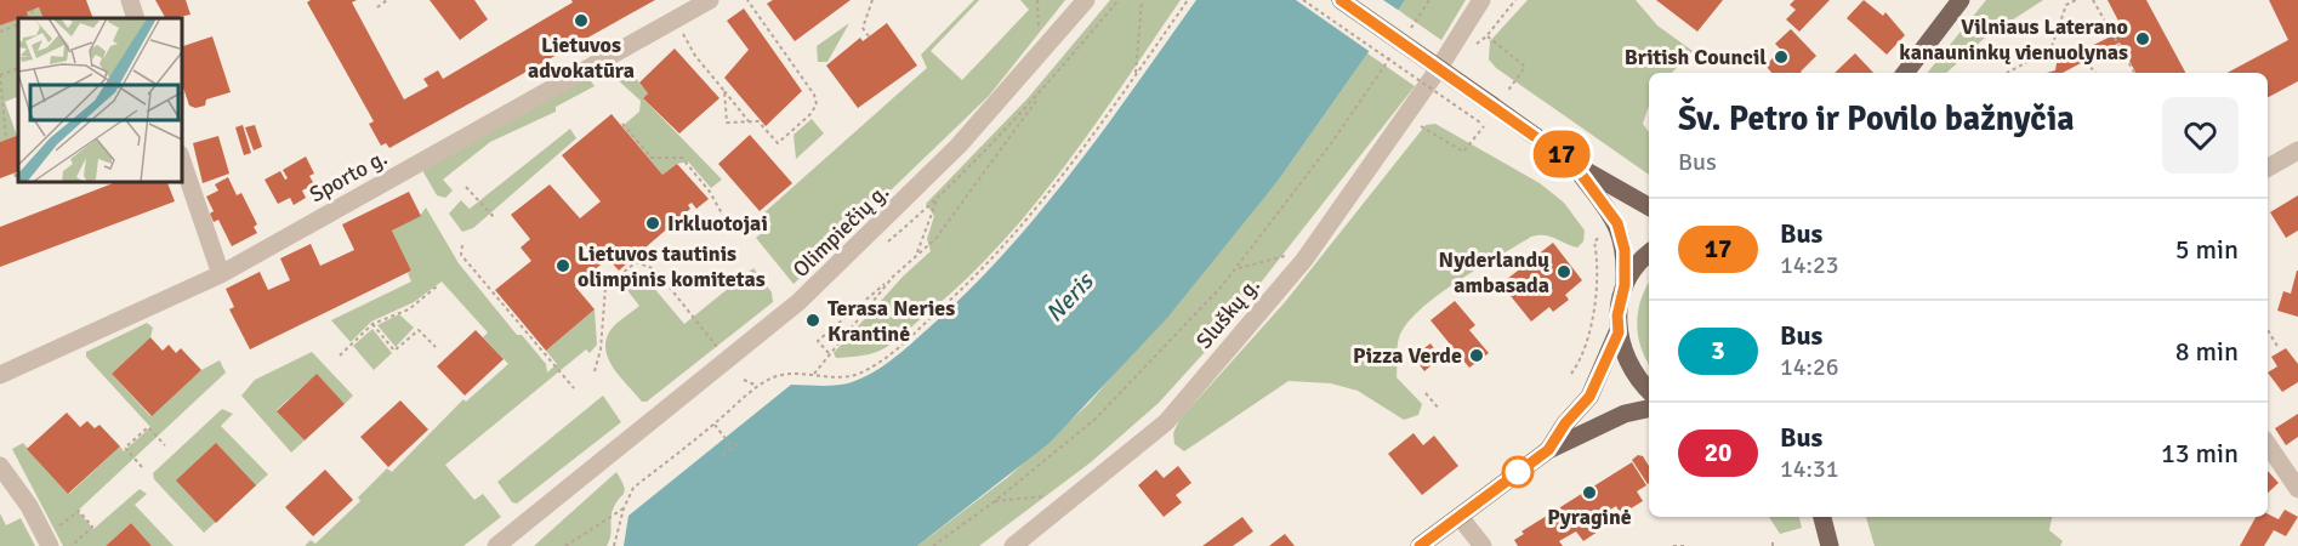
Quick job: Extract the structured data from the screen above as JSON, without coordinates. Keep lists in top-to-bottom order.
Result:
{
  "streets": {
    "street": ["Sporto g.", "Olimpiečių g.", "Sluškų g."]
  },
  "water": ["Neris"],
  "places": [
    "Lietuvos advokatūra",
    "Vilniaus Laterano kanauninkų vienuolynas",
    "British Council",
    "Irkluotojai",
    "Lietuvos tautinis olimpinis komitetas",
    "Nyderlandų ambasada",
    "Terasa Neries Krantinė",
    "Pizza Verde",
    "Pyraginė"
  ],
  "lines": ["bus line 17"],
  "page": {
    "on_map": "17",
    "heading": ["Šv. Petro ir Povilo bažnyčia", "Bus"],
    "list": [
      {
        "mark": "17",
        "name": "Bus",
        "note": "14:23",
        "value": "5 min"
      },
      {
        "mark": "3",
        "name": "Bus",
        "note": "14:26",
        "value": "8 min"
      },
      {
        "mark": "20",
        "name": "Bus",
        "note": "14:31",
        "value": "13 min"
      }
    ]
  }
}
